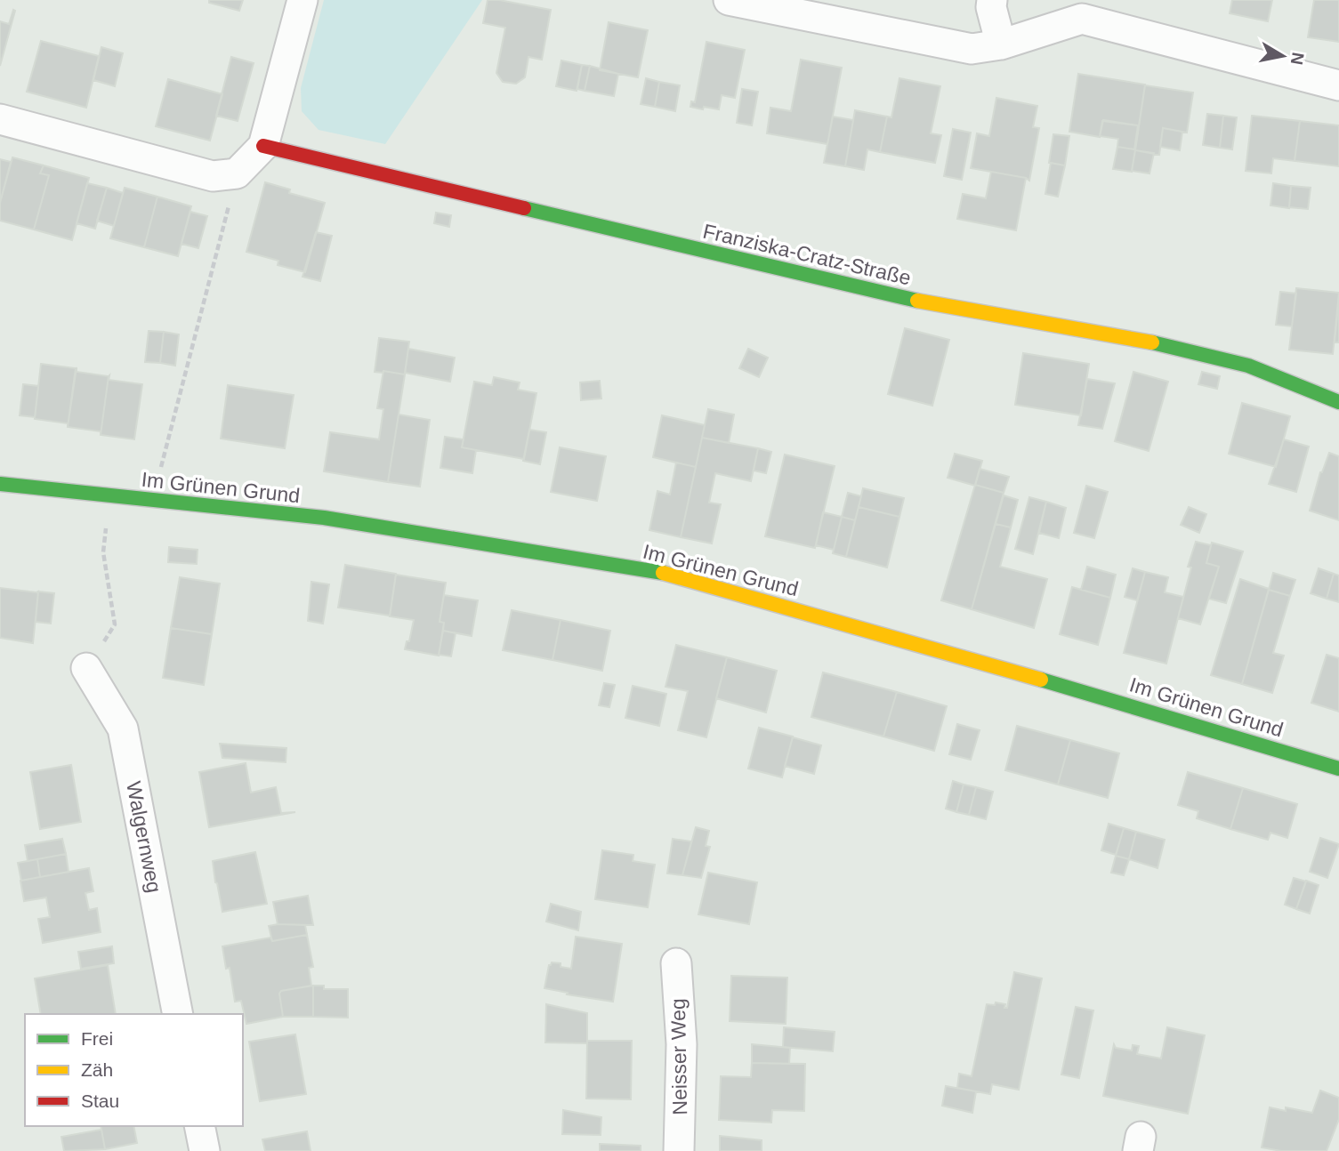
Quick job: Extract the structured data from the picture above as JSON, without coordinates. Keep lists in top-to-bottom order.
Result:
{
  "streets": {
    "street": [
      "Franziska-Cratz-Straße",
      "Im Grünen Grund",
      "Walgernweg",
      "Neisser Weg"
    ]
  },
  "legend": ["Frei", "Zäh", "Stau"],
  "north": "right"
}
